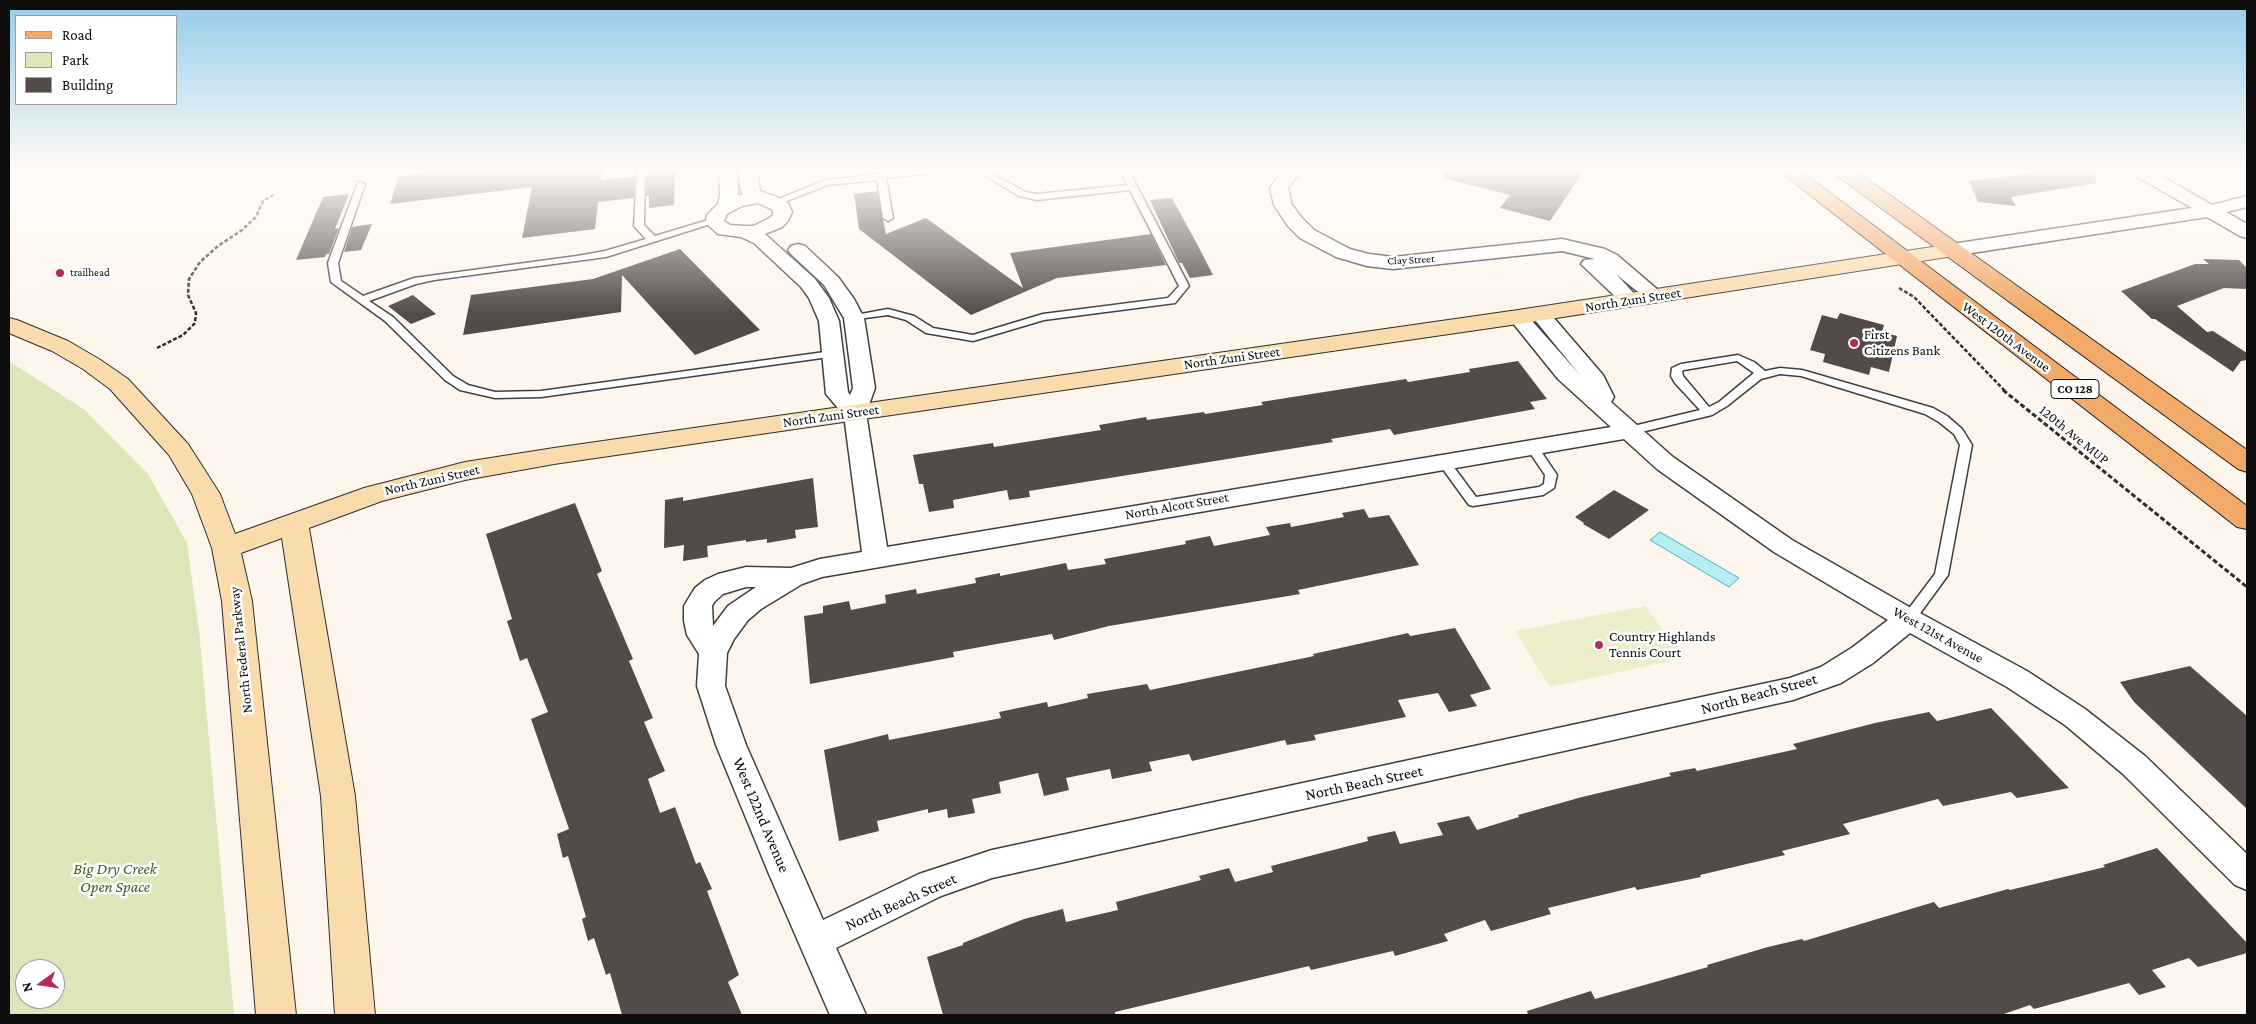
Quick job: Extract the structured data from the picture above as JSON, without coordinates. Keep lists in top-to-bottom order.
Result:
{
  "streets": {
    "main road": ["West 120th Avenue", "CO 128"],
    "street": [
      "Clay Street",
      "North Zuni Street",
      "North Alcott Street",
      "West 121st Avenue",
      "North Federal Parkway",
      "North Beach Street",
      "West 122nd Avenue"
    ],
    "path": ["120th Ave MUP"]
  },
  "crossings": [
    ["Clay Street", "North Zuni Street"],
    ["North Zuni Street", "West 120th Avenue"],
    ["North Zuni Street", "CO 128"],
    ["North Zuni Street", "West 121st Avenue"],
    ["North Zuni Street", "North Federal Parkway"],
    ["North Alcott Street", "West 121st Avenue"],
    ["North Alcott Street", "West 122nd Avenue"],
    ["West 121st Avenue", "North Beach Street"],
    ["North Beach Street", "West 122nd Avenue"]
  ],
  "parks": ["Big Dry Creek Open Space"],
  "places": ["trailhead", "First Citizens Bank", "Country Highlands Tennis Court"],
  "legend": ["Road", "Park", "Building"],
  "north": "left"
}
